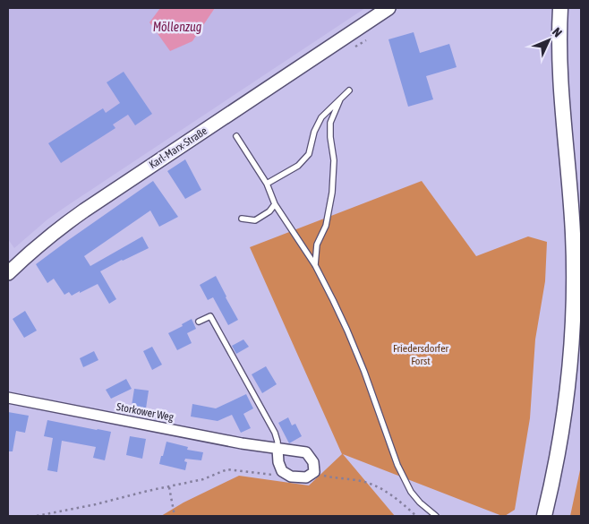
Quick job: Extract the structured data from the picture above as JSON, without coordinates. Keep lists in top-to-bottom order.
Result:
{
  "streets": {
    "street": ["Karl-Marx-Straße", "Storkower Weg"]
  },
  "water": ["Möllenzug"],
  "parks": ["Friedersdorfer Forst"],
  "north": "top right"
}
